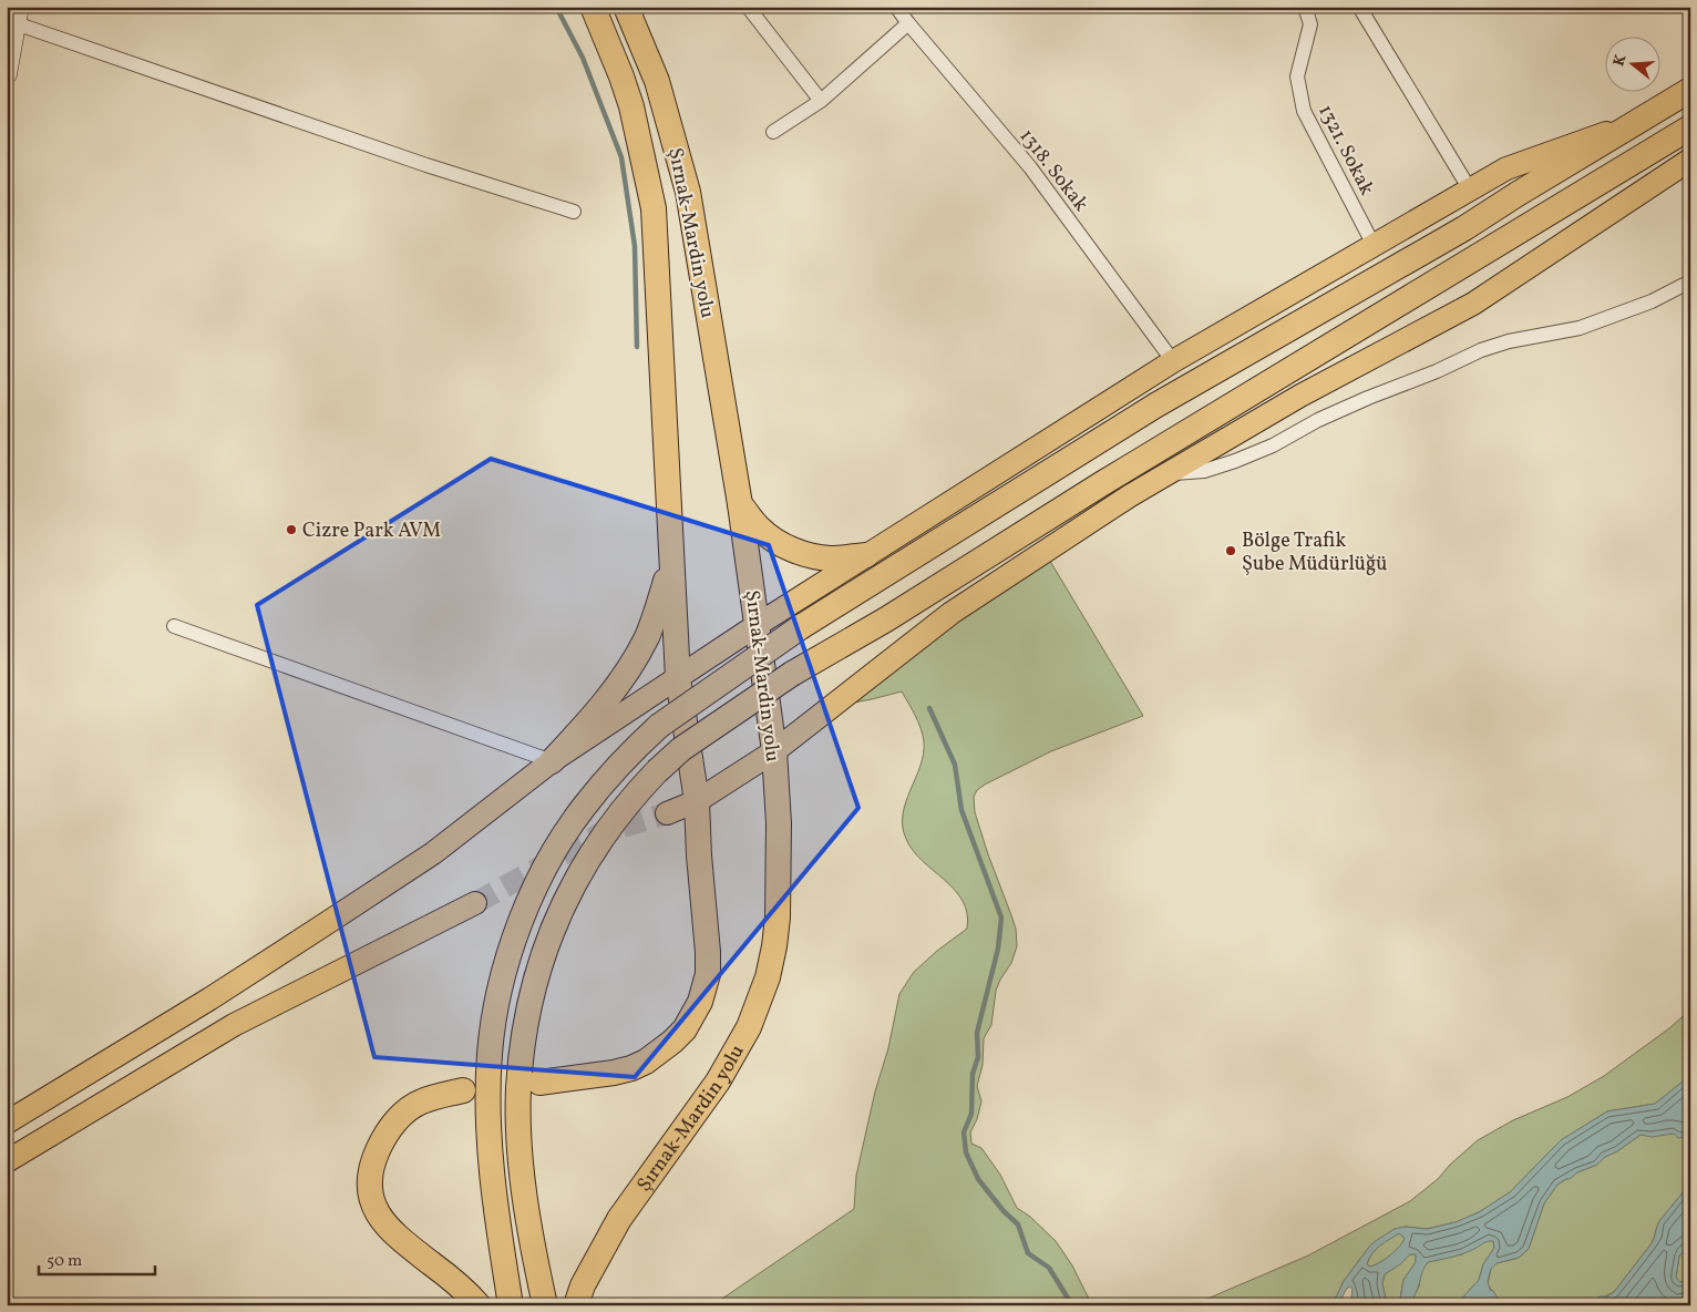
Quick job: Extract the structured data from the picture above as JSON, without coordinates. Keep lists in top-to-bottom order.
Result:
{
  "streets": {
    "highway": ["Şırnak-Mardin yolu"],
    "street": ["1321. Sokak", "1318. Sokak"]
  },
  "places": ["Cizre Park AVM", "Bölge Trafik Şube Müdürlüğü"],
  "scale_bar": "50 m",
  "north": "left"
}
